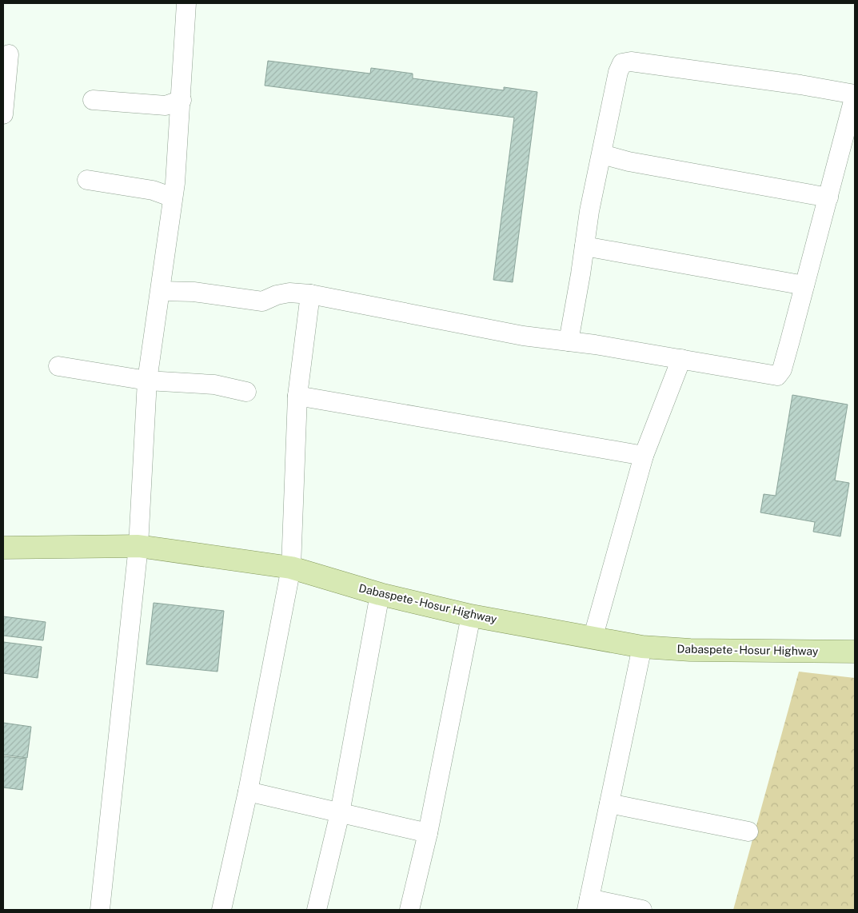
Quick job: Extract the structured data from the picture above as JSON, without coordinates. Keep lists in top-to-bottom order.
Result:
{
  "streets": {
    "main road": ["Dabaspete - Hosur Highway"]
  }
}
